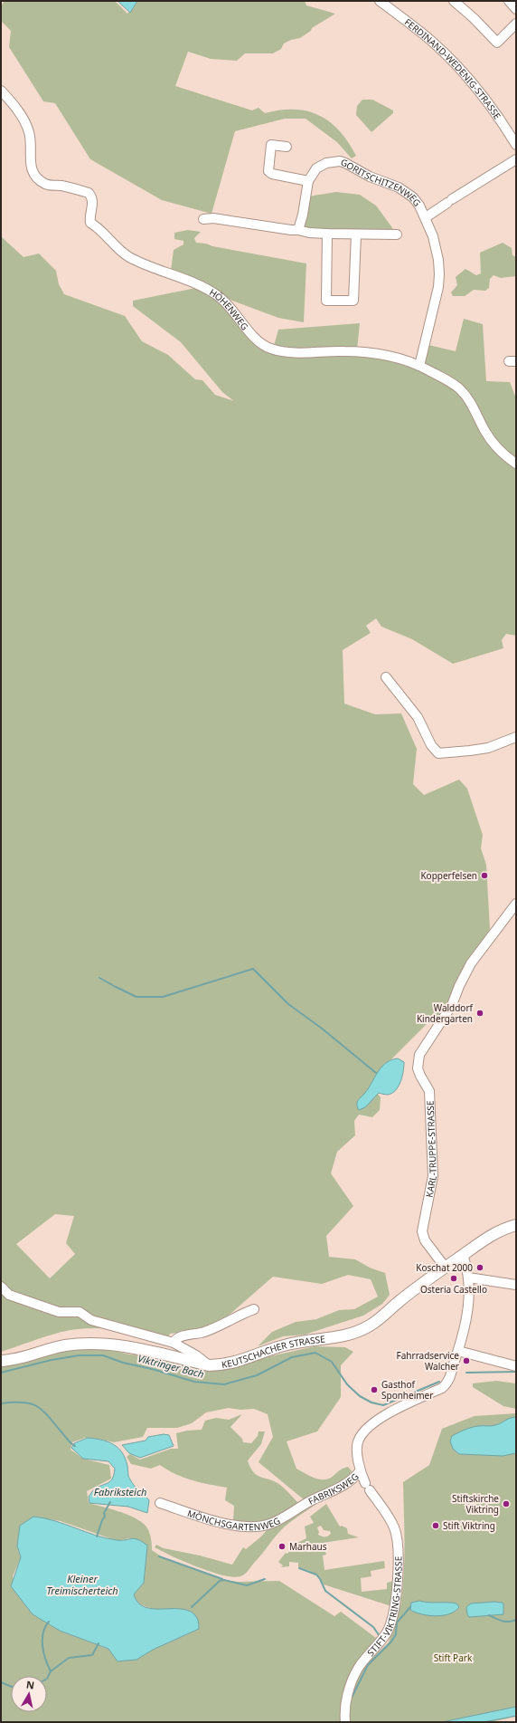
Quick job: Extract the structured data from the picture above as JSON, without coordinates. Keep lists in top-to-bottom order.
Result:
{
  "streets": {
    "main road": ["KEUTSCHACHER STRASSE"],
    "street": [
      "FERDINAND-WEDENIG-STRASSE",
      "GORITSCHITZENWEG",
      "HÖHENWEG",
      "KARL-TRUPPE-STRASSE",
      "FABRIKSWEG",
      "MÖNCHSGARTENWEG",
      "STIFT-VIKTRING-STRASSE"
    ]
  },
  "crossings": [
    ["GORITSCHITZENWEG", "HÖHENWEG"],
    ["KARL-TRUPPE-STRASSE", "KEUTSCHACHER STRASSE"],
    ["KEUTSCHACHER STRASSE", "STIFT-VIKTRING-STRASSE"],
    ["FABRIKSWEG", "MÖNCHSGARTENWEG"],
    ["FABRIKSWEG", "STIFT-VIKTRING-STRASSE"]
  ],
  "water": ["Viktringer Bach", "Fabriksteich", "Kleiner Treimischerteich"],
  "parks": ["Stift Park"],
  "places": [
    "Kopperfelsen",
    "Walddorf Kindergarten",
    "Koschat 2000",
    "Osteria Castello",
    "Fahrradservice Walcher",
    "Gasthof Sponheimer",
    "Stiftskirche Viktring",
    "Stift Viktring",
    "Marhaus"
  ],
  "north": "top"
}
